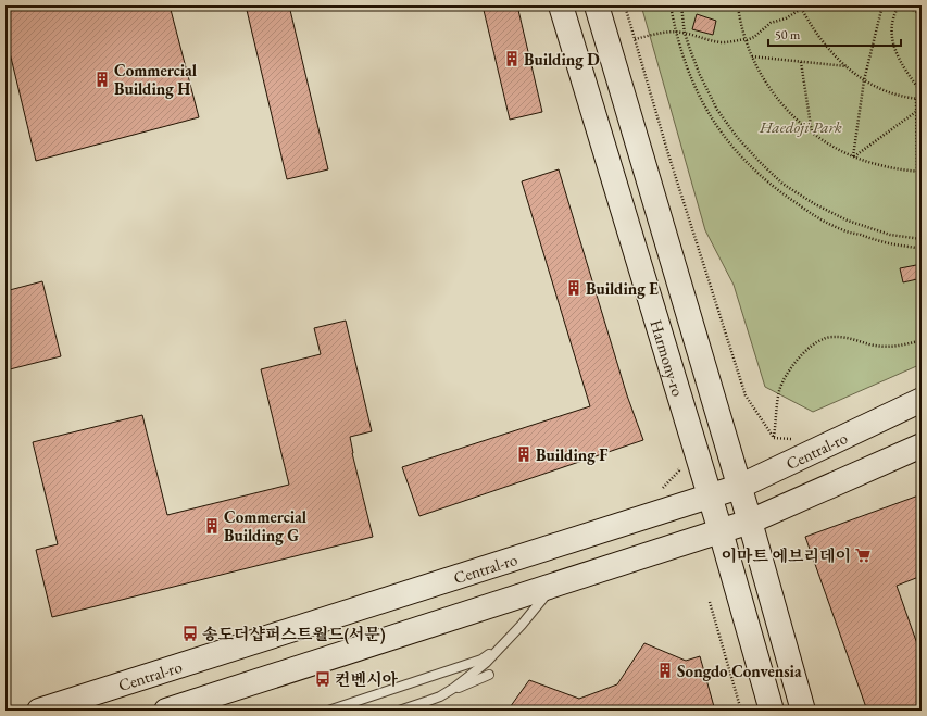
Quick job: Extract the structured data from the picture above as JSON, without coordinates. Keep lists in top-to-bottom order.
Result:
{
  "streets": {
    "main road": ["Harmony-ro", "Central-ro"]
  },
  "crossings": [
    ["Harmony-ro", "Central-ro"]
  ],
  "parks": ["Haedoji Park"],
  "places": {
    "building": [
      "Building D",
      "Commercial Building H",
      "Building E",
      "Building F",
      "Commercial Building G",
      "Songdo Convensia"
    ],
    "supermarket": ["이마트 에브리데이"],
    "bus stop": ["송도더샵퍼스트월드(서문)", "컨벤시아"]
  },
  "scale_bar": "50 m"
}
